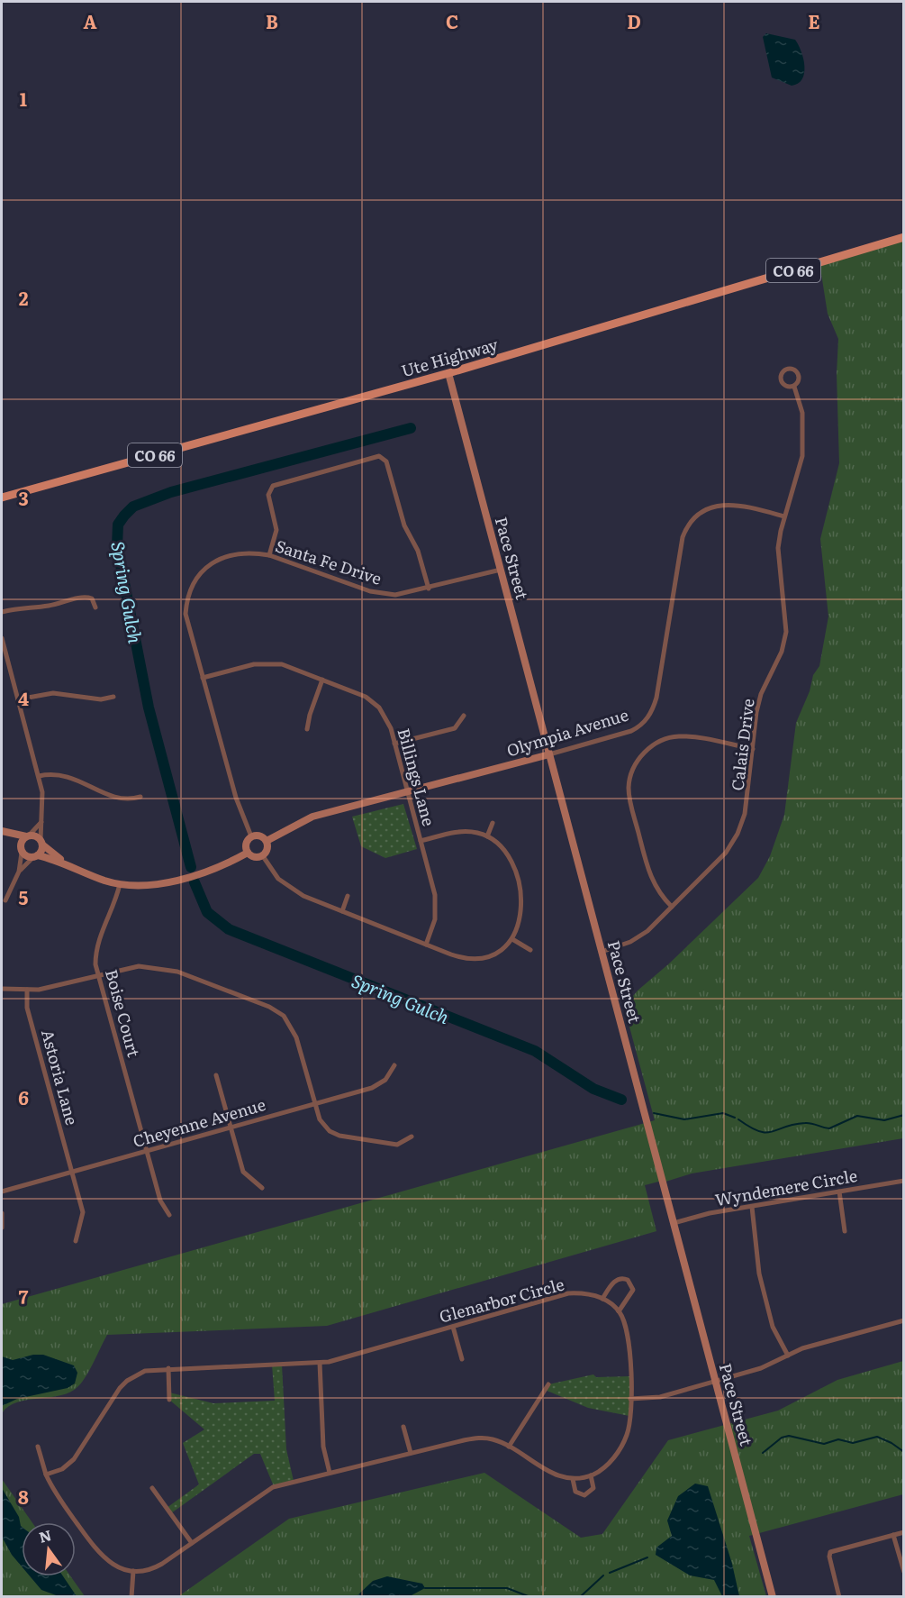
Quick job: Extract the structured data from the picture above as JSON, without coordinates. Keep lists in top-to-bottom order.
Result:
{
  "streets": {
    "main road": [
      "CO 66",
      "Ute Highway",
      "Pace Street",
      "Olympia Avenue"
    ],
    "street": [
      "Santa Fe Drive",
      "Calais Drive",
      "Billings Lane",
      "Boise Court",
      "Astoria Lane",
      "Cheyenne Avenue",
      "Wyndemere Circle",
      "Glenarbor Circle"
    ]
  },
  "crossings": [
    ["Ute Highway", "Pace Street"],
    ["Pace Street", "Santa Fe Drive"],
    ["Pace Street", "Olympia Avenue"],
    ["Pace Street", "Calais Drive"],
    ["Pace Street", "Wyndemere Circle"],
    ["Santa Fe Drive", "Olympia Avenue"],
    ["Santa Fe Drive", "Billings Lane"],
    ["Olympia Avenue", "Calais Drive"],
    ["Olympia Avenue", "Billings Lane"],
    ["Boise Court", "Cheyenne Avenue"],
    ["Astoria Lane", "Cheyenne Avenue"]
  ],
  "water": ["Spring Gulch"],
  "north": "top",
  "grid": {
    "columns": [
      "A",
      "B",
      "C",
      "D",
      "E"
    ],
    "rows": [
      "1",
      "2",
      "3",
      "4",
      "5",
      "6",
      "7",
      "8"
    ]
  }
}
